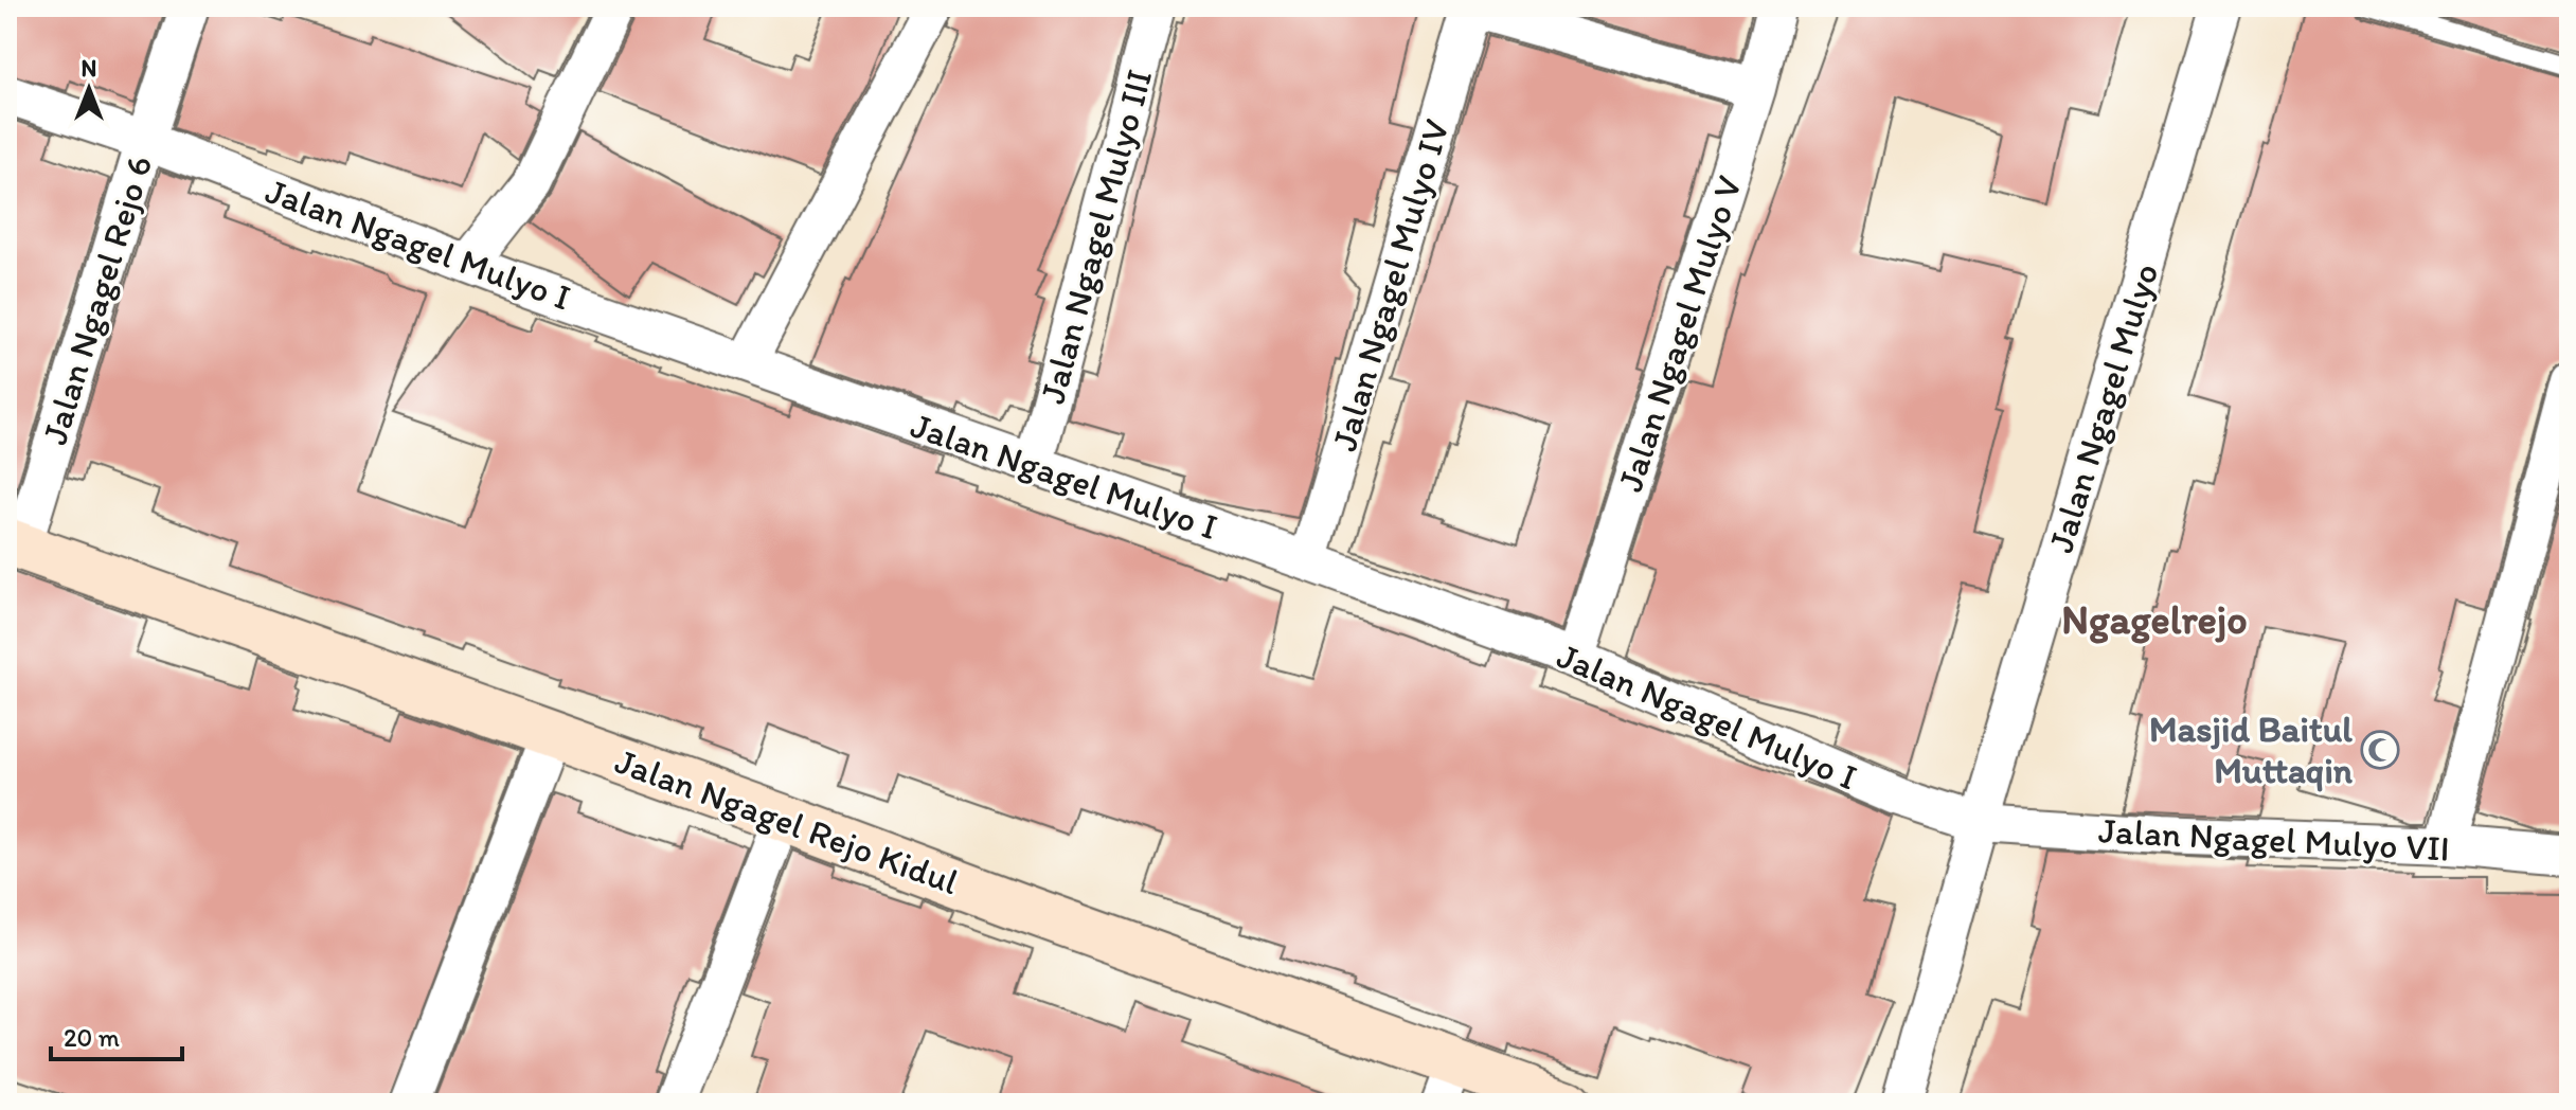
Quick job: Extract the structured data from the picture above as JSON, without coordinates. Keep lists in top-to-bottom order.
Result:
{
  "streets": {
    "main road": ["Jalan Ngagel Rejo Kidul"],
    "street": [
      "Jalan Ngagel Mulyo III",
      "Jalan Ngagel Mulyo I",
      "Jalan Ngagel Mulyo IV",
      "Jalan Ngagel Rejo 6",
      "Jalan Ngagel Mulyo V",
      "Jalan Ngagel Mulyo",
      "Jalan Ngagel Mulyo VII"
    ]
  },
  "crossings": [
    ["Jalan Ngagel Mulyo III", "Jalan Ngagel Mulyo I"],
    ["Jalan Ngagel Mulyo I", "Jalan Ngagel Mulyo IV"],
    ["Jalan Ngagel Mulyo I", "Jalan Ngagel Rejo 6"],
    ["Jalan Ngagel Mulyo I", "Jalan Ngagel Mulyo V"],
    ["Jalan Ngagel Mulyo I", "Jalan Ngagel Mulyo"],
    ["Jalan Ngagel Mulyo I", "Jalan Ngagel Mulyo VII"],
    ["Jalan Ngagel Rejo 6", "Jalan Ngagel Rejo Kidul"],
    ["Jalan Ngagel Mulyo", "Jalan Ngagel Mulyo VII"]
  ],
  "districts": ["Ngagelrejo"],
  "places": {
    "mosque": ["Masjid Baitul Muttaqin"]
  },
  "scale_bar": "20 m",
  "north": "top"
}
